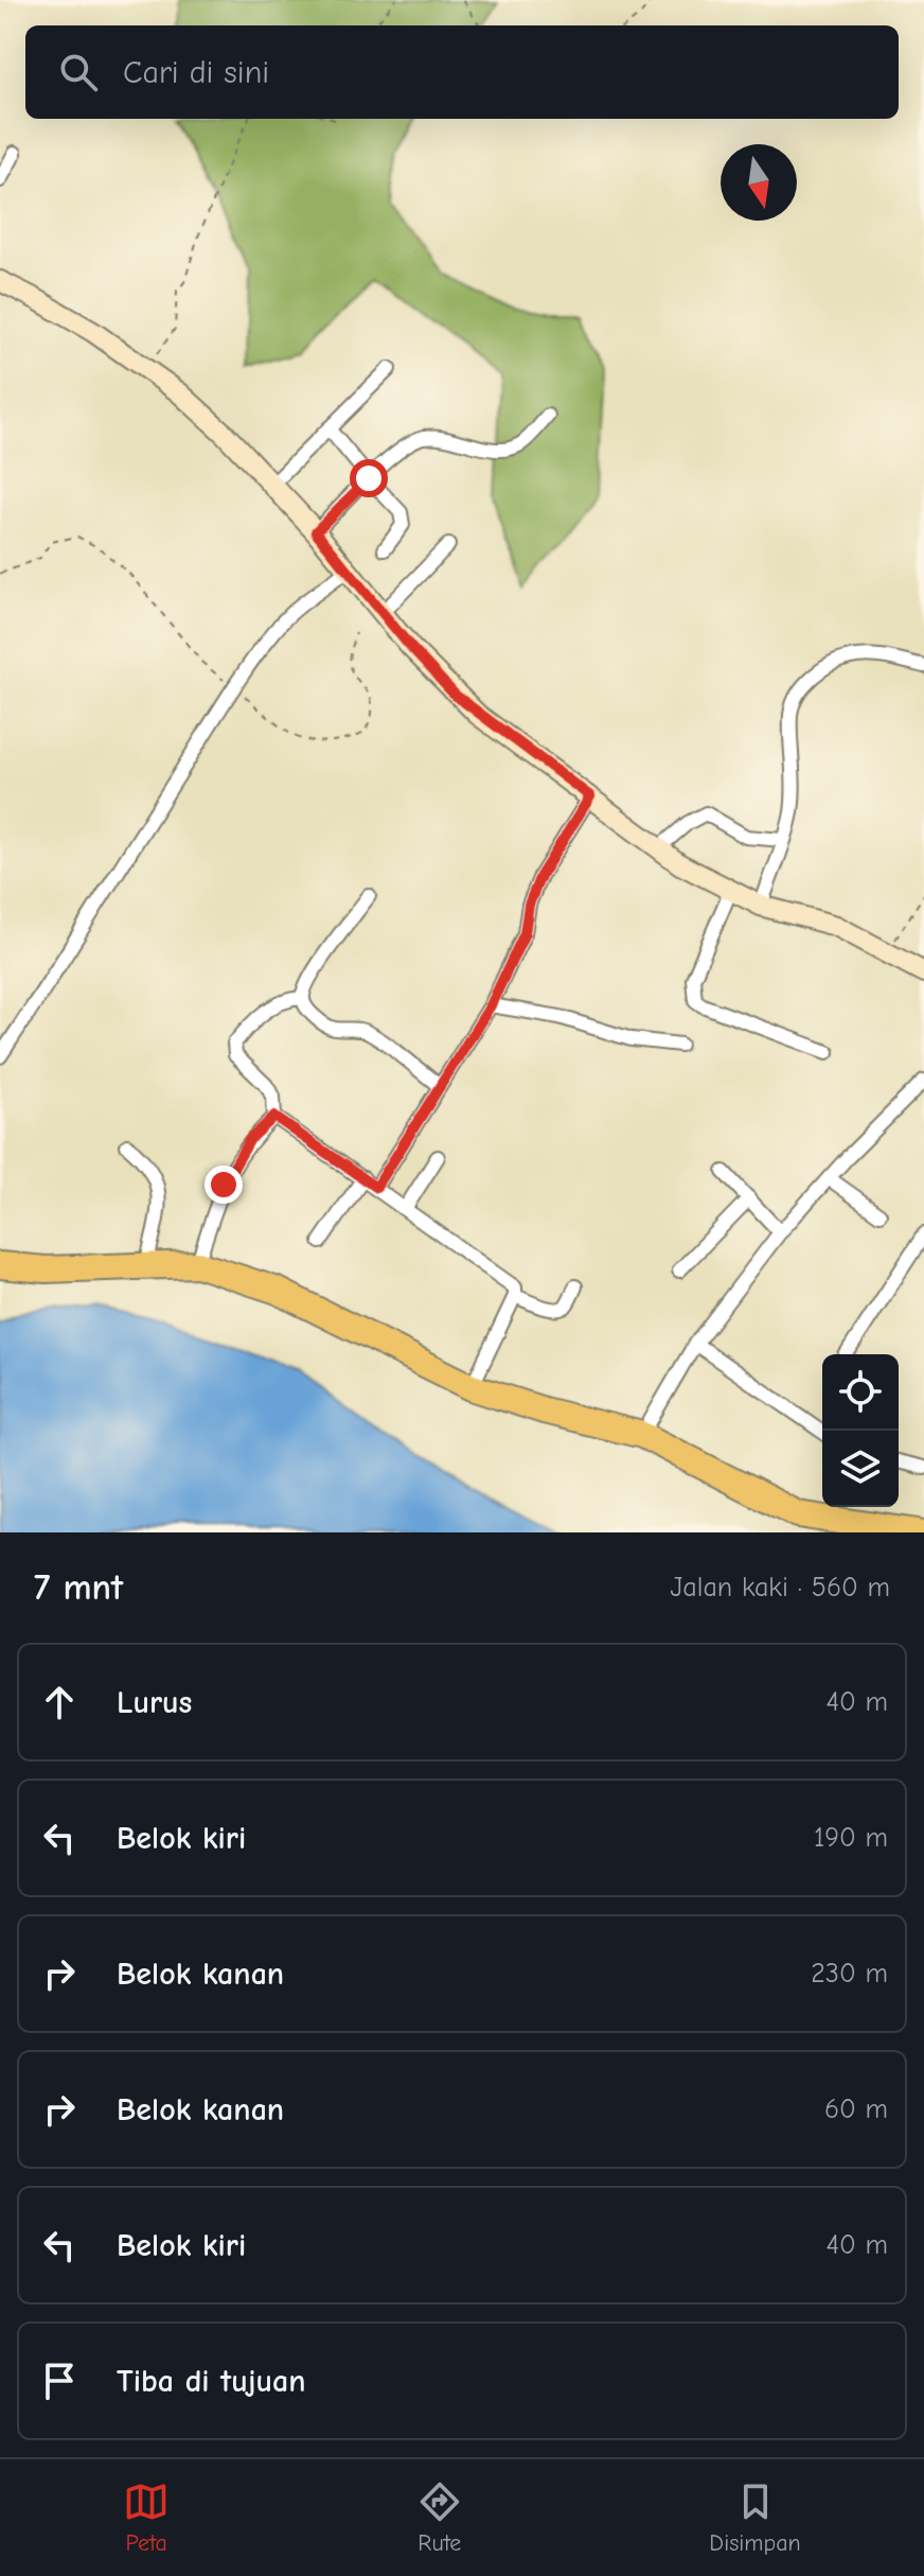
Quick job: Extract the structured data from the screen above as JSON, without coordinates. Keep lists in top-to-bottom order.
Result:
{
  "north": "bottom",
  "page": {
    "search": "Cari di sini",
    "heading": ["7 mnt", "Jalan kaki · 560 m"],
    "list": [
      ["Lurus", "40 m"],
      ["Belok kiri", "190 m"],
      ["Belok kanan", "230 m"],
      ["Belok kanan", "60 m"],
      ["Belok kiri", "40 m"],
      "Tiba di tujuan"
    ],
    "nav": ["Peta", "Rute", "Disimpan"]
  }
}
